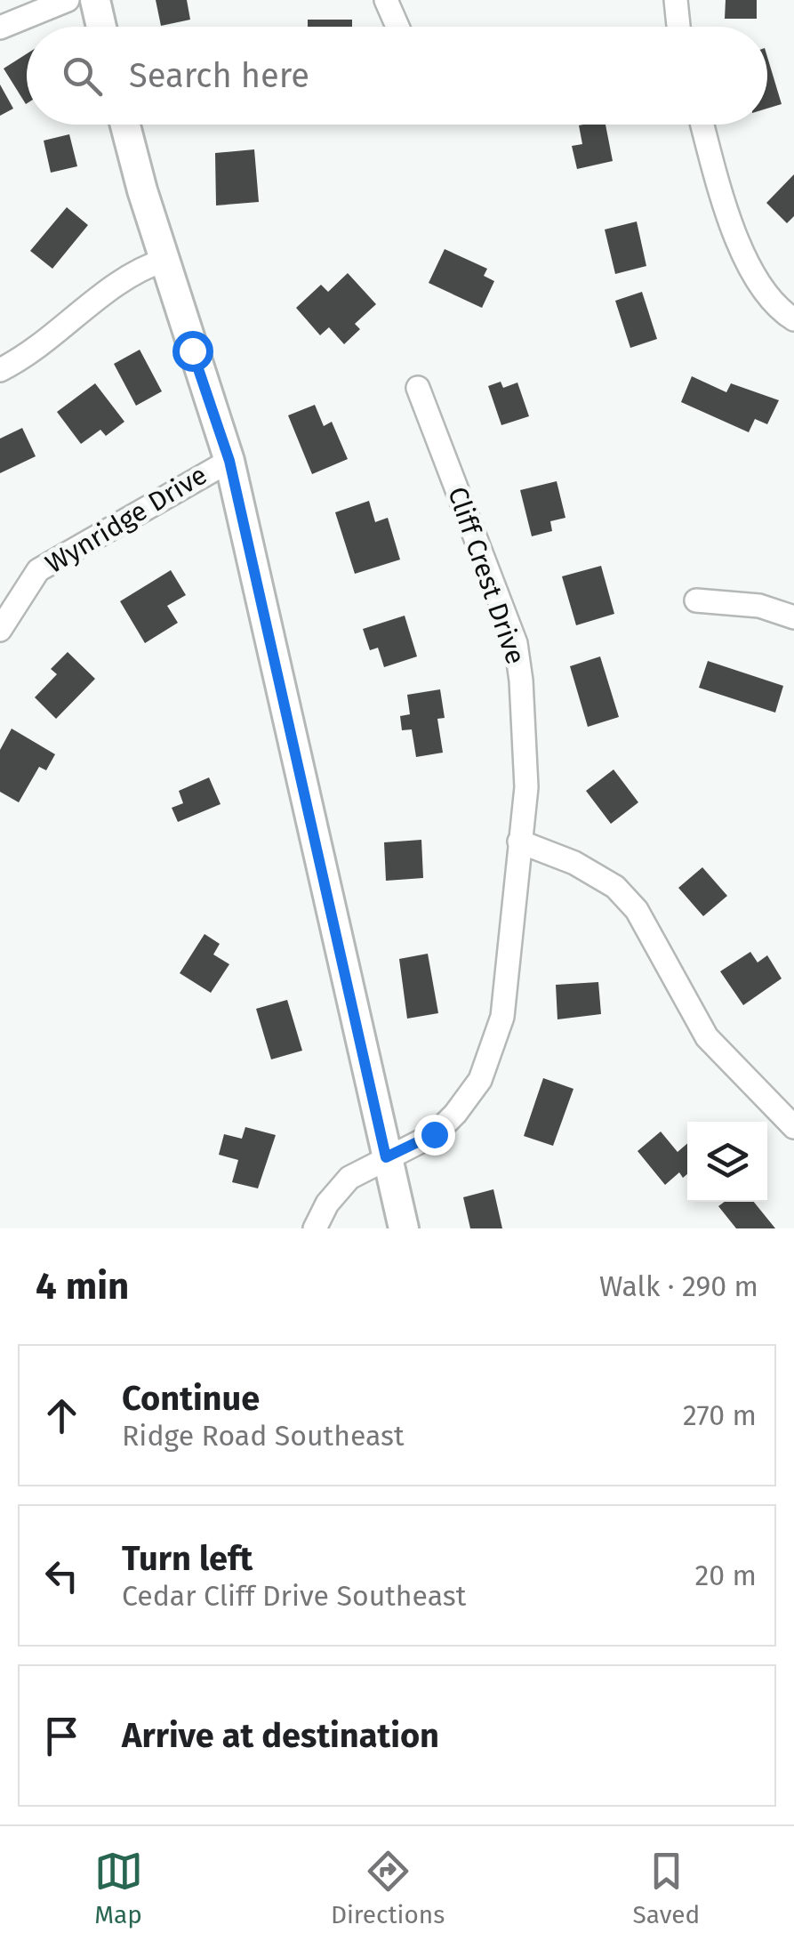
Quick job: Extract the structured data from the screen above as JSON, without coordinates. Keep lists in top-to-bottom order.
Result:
{
  "streets": {
    "street": ["Wynridge Drive", "Cliff Crest Drive"]
  },
  "page": {
    "search": "Search here",
    "heading": ["4 min", "Walk · 290 m"],
    "list": [
      ["Continue", "Ridge Road Southeast", "270 m"],
      ["Turn left", "Cedar Cliff Drive Southeast", "20 m"],
      "Arrive at destination"
    ],
    "nav": ["Map", "Directions", "Saved"]
  }
}
